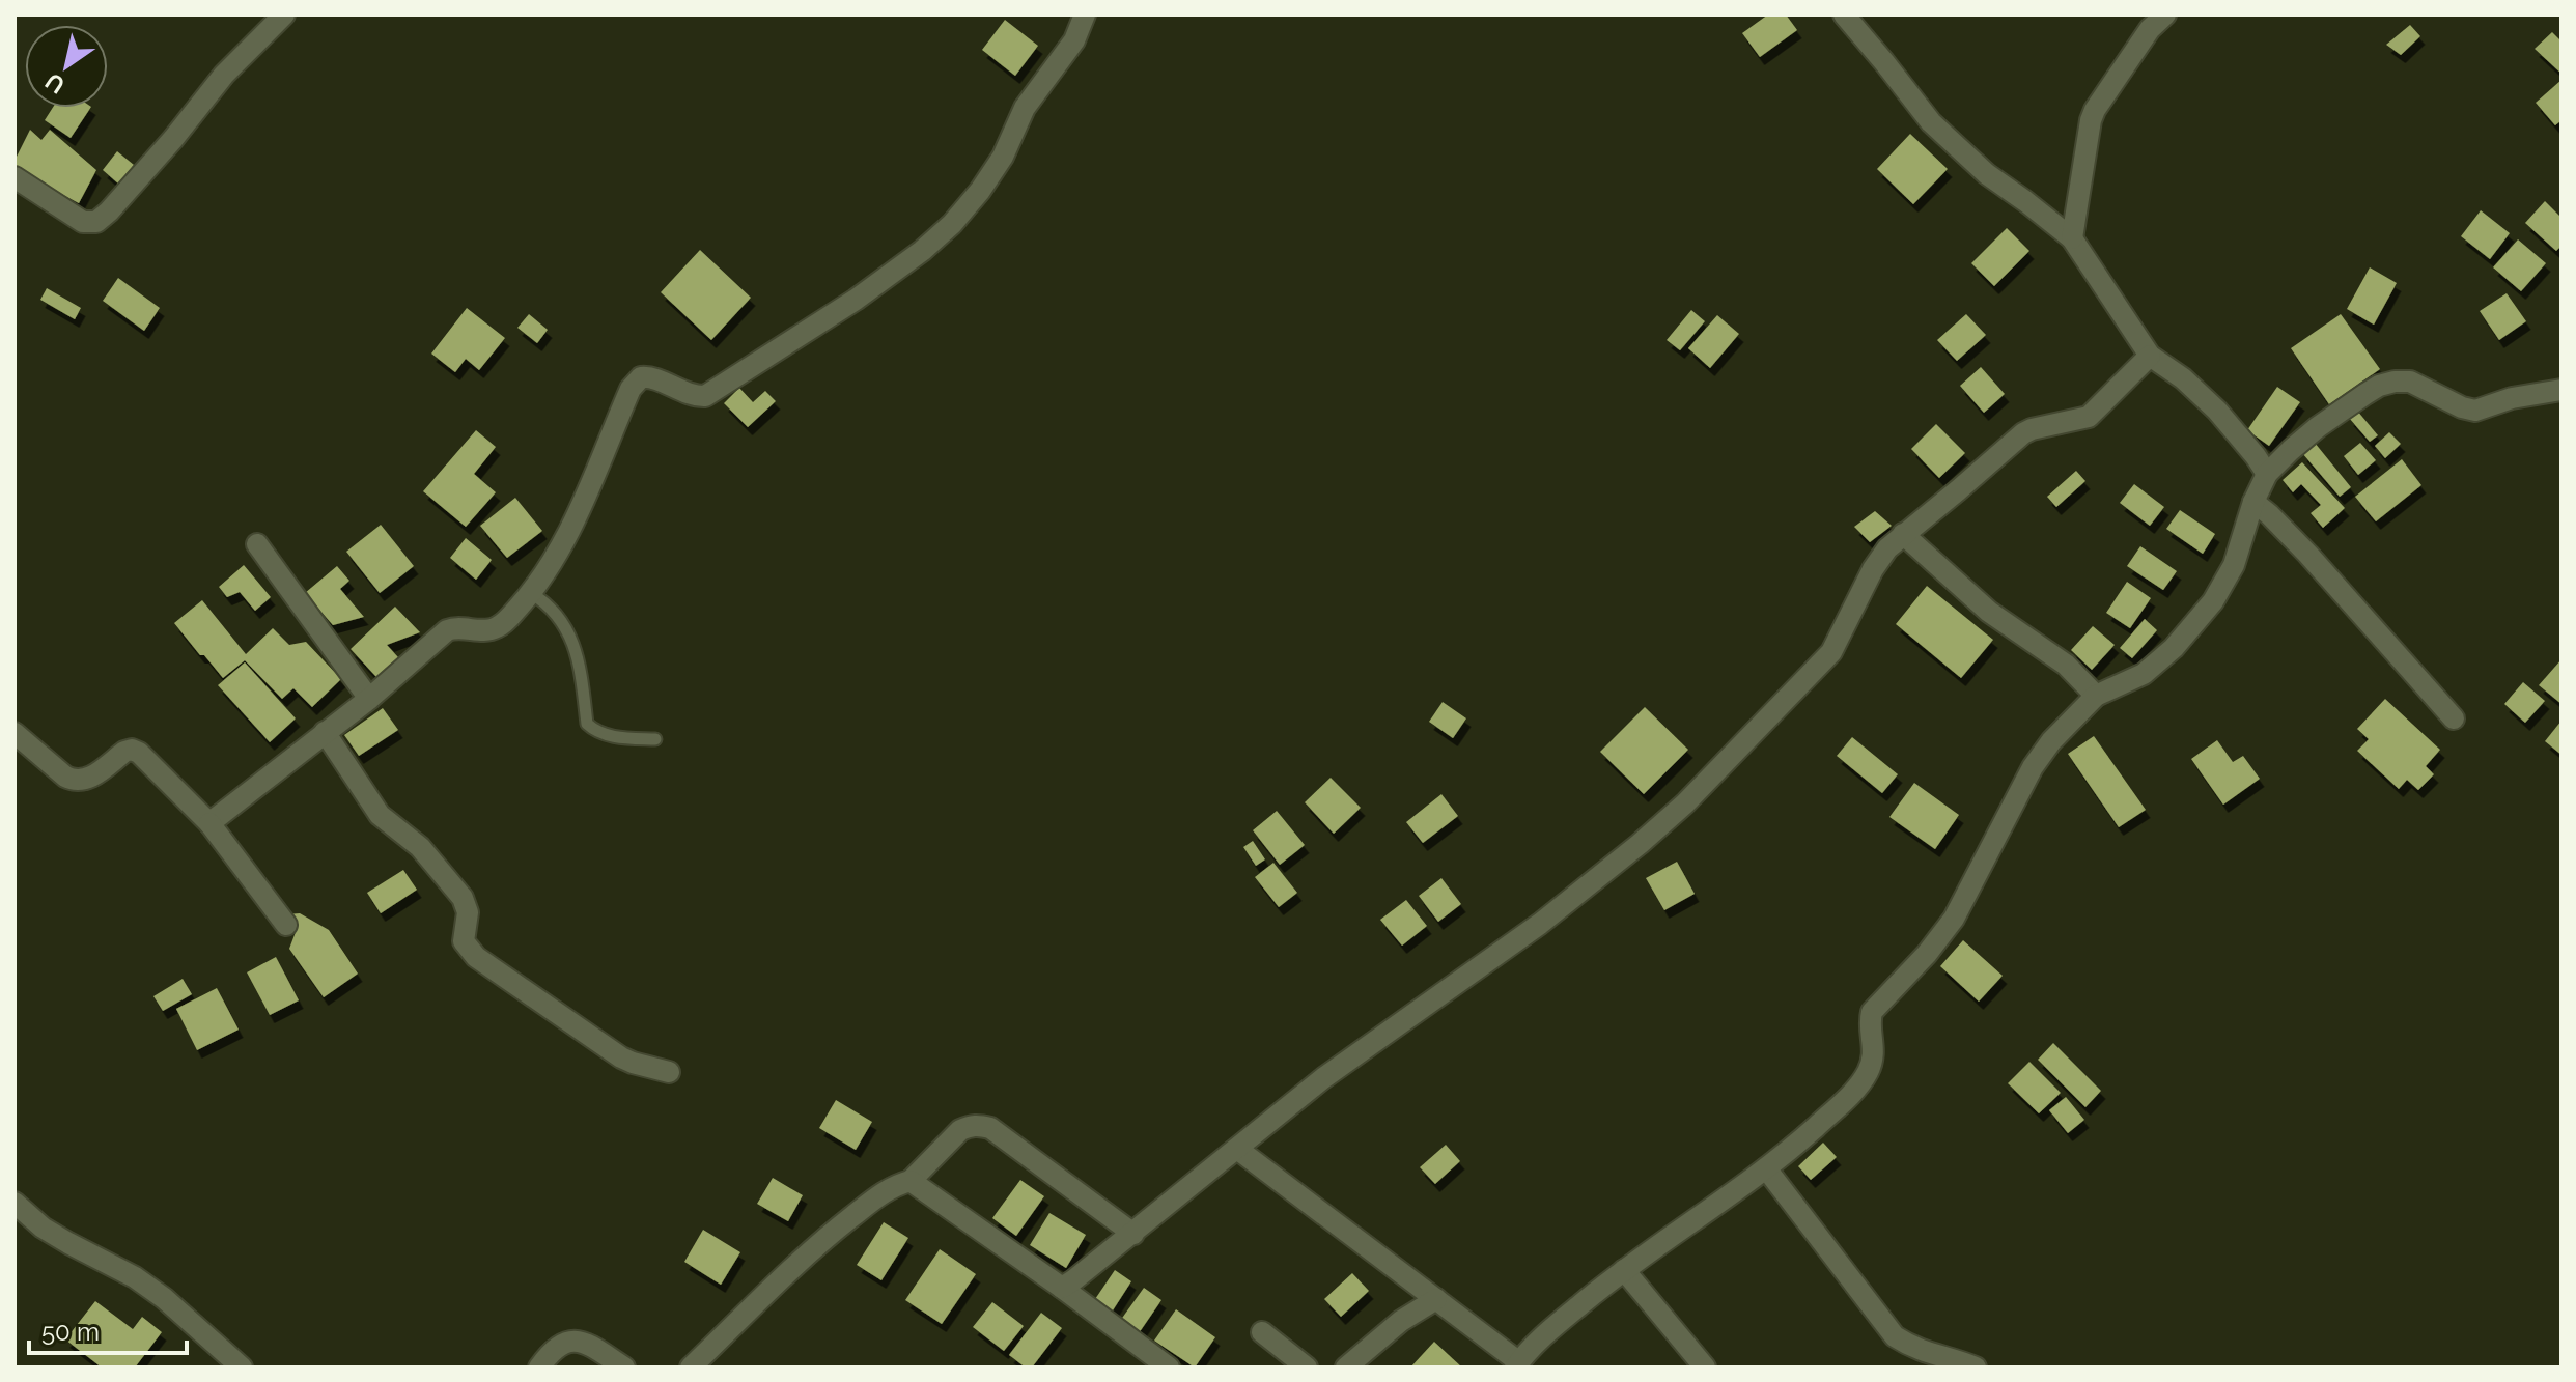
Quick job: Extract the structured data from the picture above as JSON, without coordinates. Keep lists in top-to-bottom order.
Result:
{
  "scale_bar": "50 m",
  "north": "bottom left"
}
